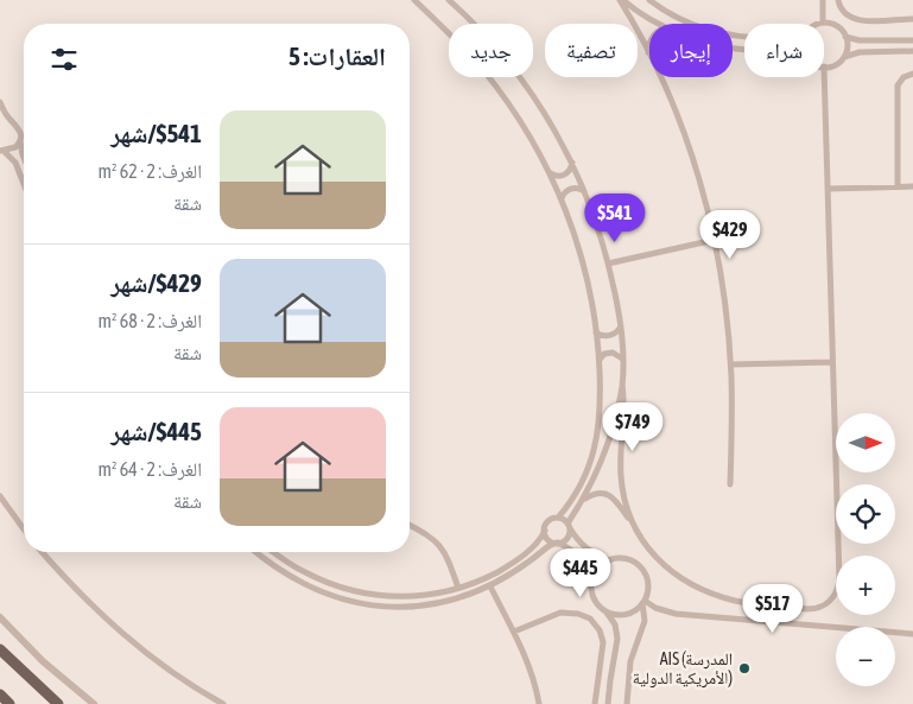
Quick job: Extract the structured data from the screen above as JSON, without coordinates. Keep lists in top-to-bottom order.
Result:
{
  "places": ["AIS (المدرسة الأمريكية الدولية)"],
  "north": "right",
  "page": {
    "chip": [
      "شراء",
      "إيجار",
      "تصفية",
      "جديد"
    ],
    "heading": "العقارات: 5",
    "list": [
      {
        "name": "$541/شهر",
        "note": "الغرف: 2 · 62 m² · شقة"
      },
      {
        "name": "$429/شهر",
        "note": "الغرف: 2 · 68 m² · شقة"
      },
      {
        "name": "$445/شهر",
        "note": "الغرف: 2 · 64 m² · شقة"
      }
    ],
    "price": [
      "$541",
      "$429",
      "$749",
      "$445",
      "$517"
    ],
    "map_buttons": ["+", "−"]
  }
}
